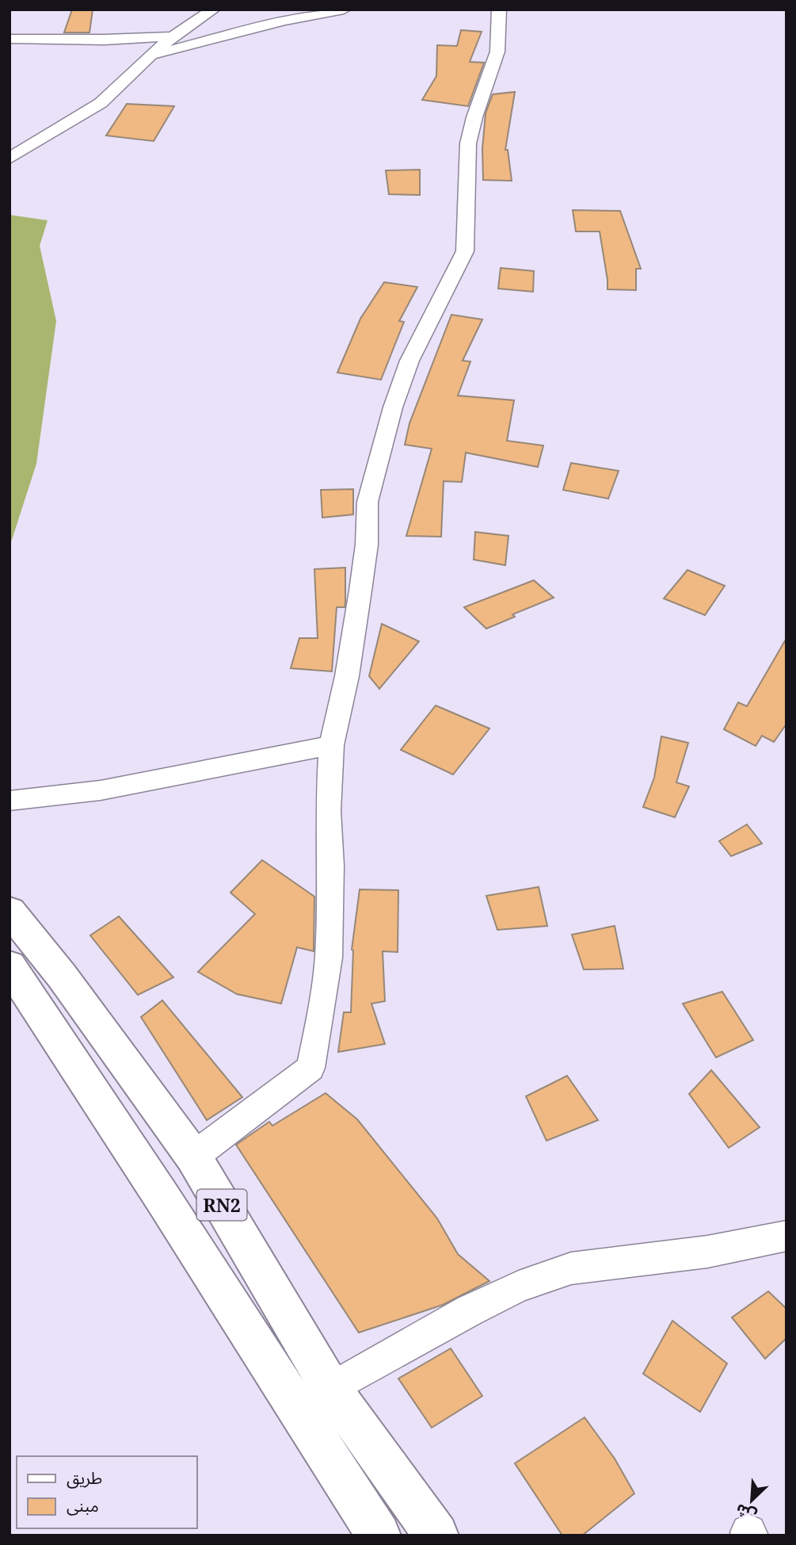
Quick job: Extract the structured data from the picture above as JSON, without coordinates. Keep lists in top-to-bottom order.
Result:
{
  "streets": {
    "highway": ["RN2"]
  },
  "legend": ["طريق", "مبنى"],
  "north": "bottom left"
}
